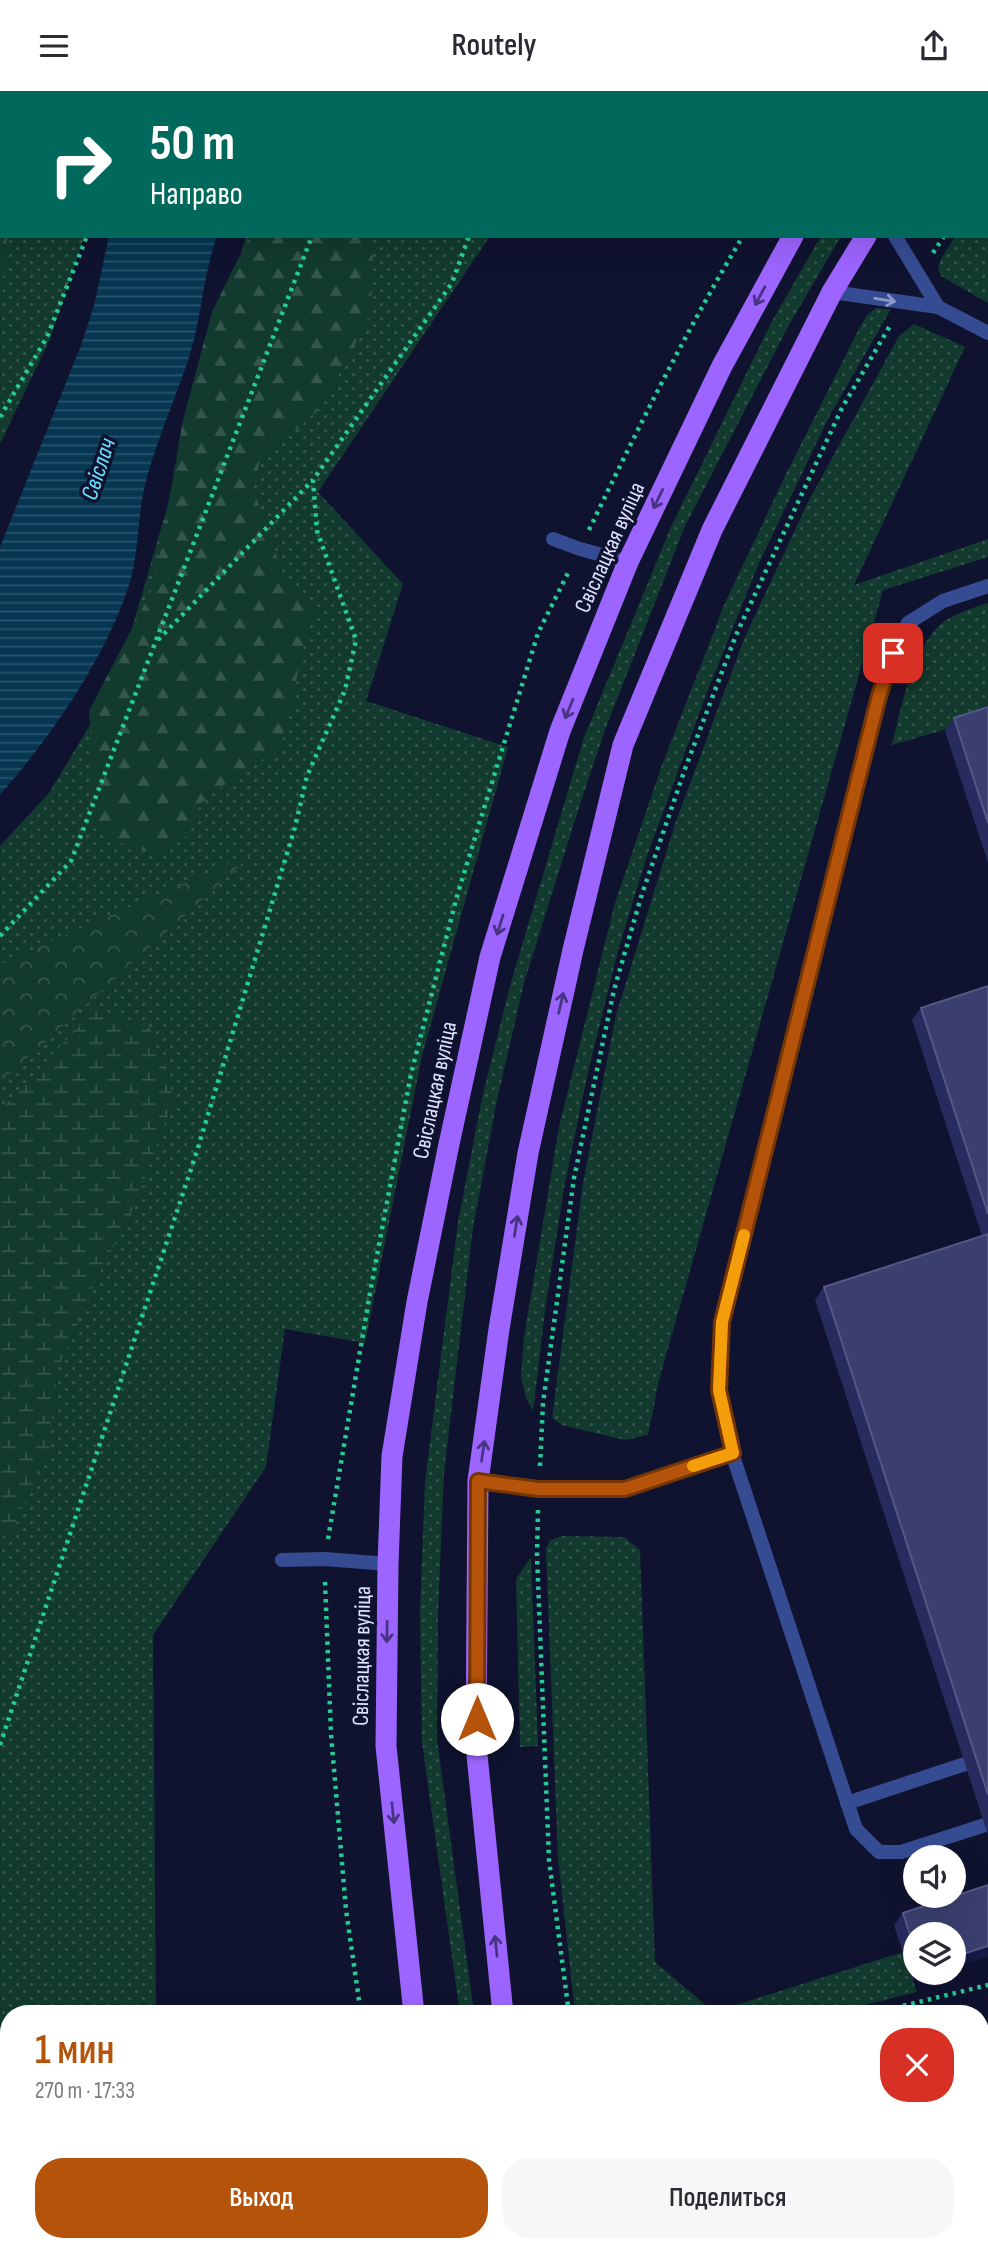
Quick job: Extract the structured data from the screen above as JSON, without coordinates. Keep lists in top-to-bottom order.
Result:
{
  "streets": {
    "main road": ["Свіслацкая вуліца"]
  },
  "water": ["Свіслач"],
  "page": {
    "header": "Routely",
    "turn": ["50 m", "Направо"],
    "heading": ["1 мин", "270 m · 17:33"],
    "buttons": ["Выход", "Поделиться"]
  }
}
